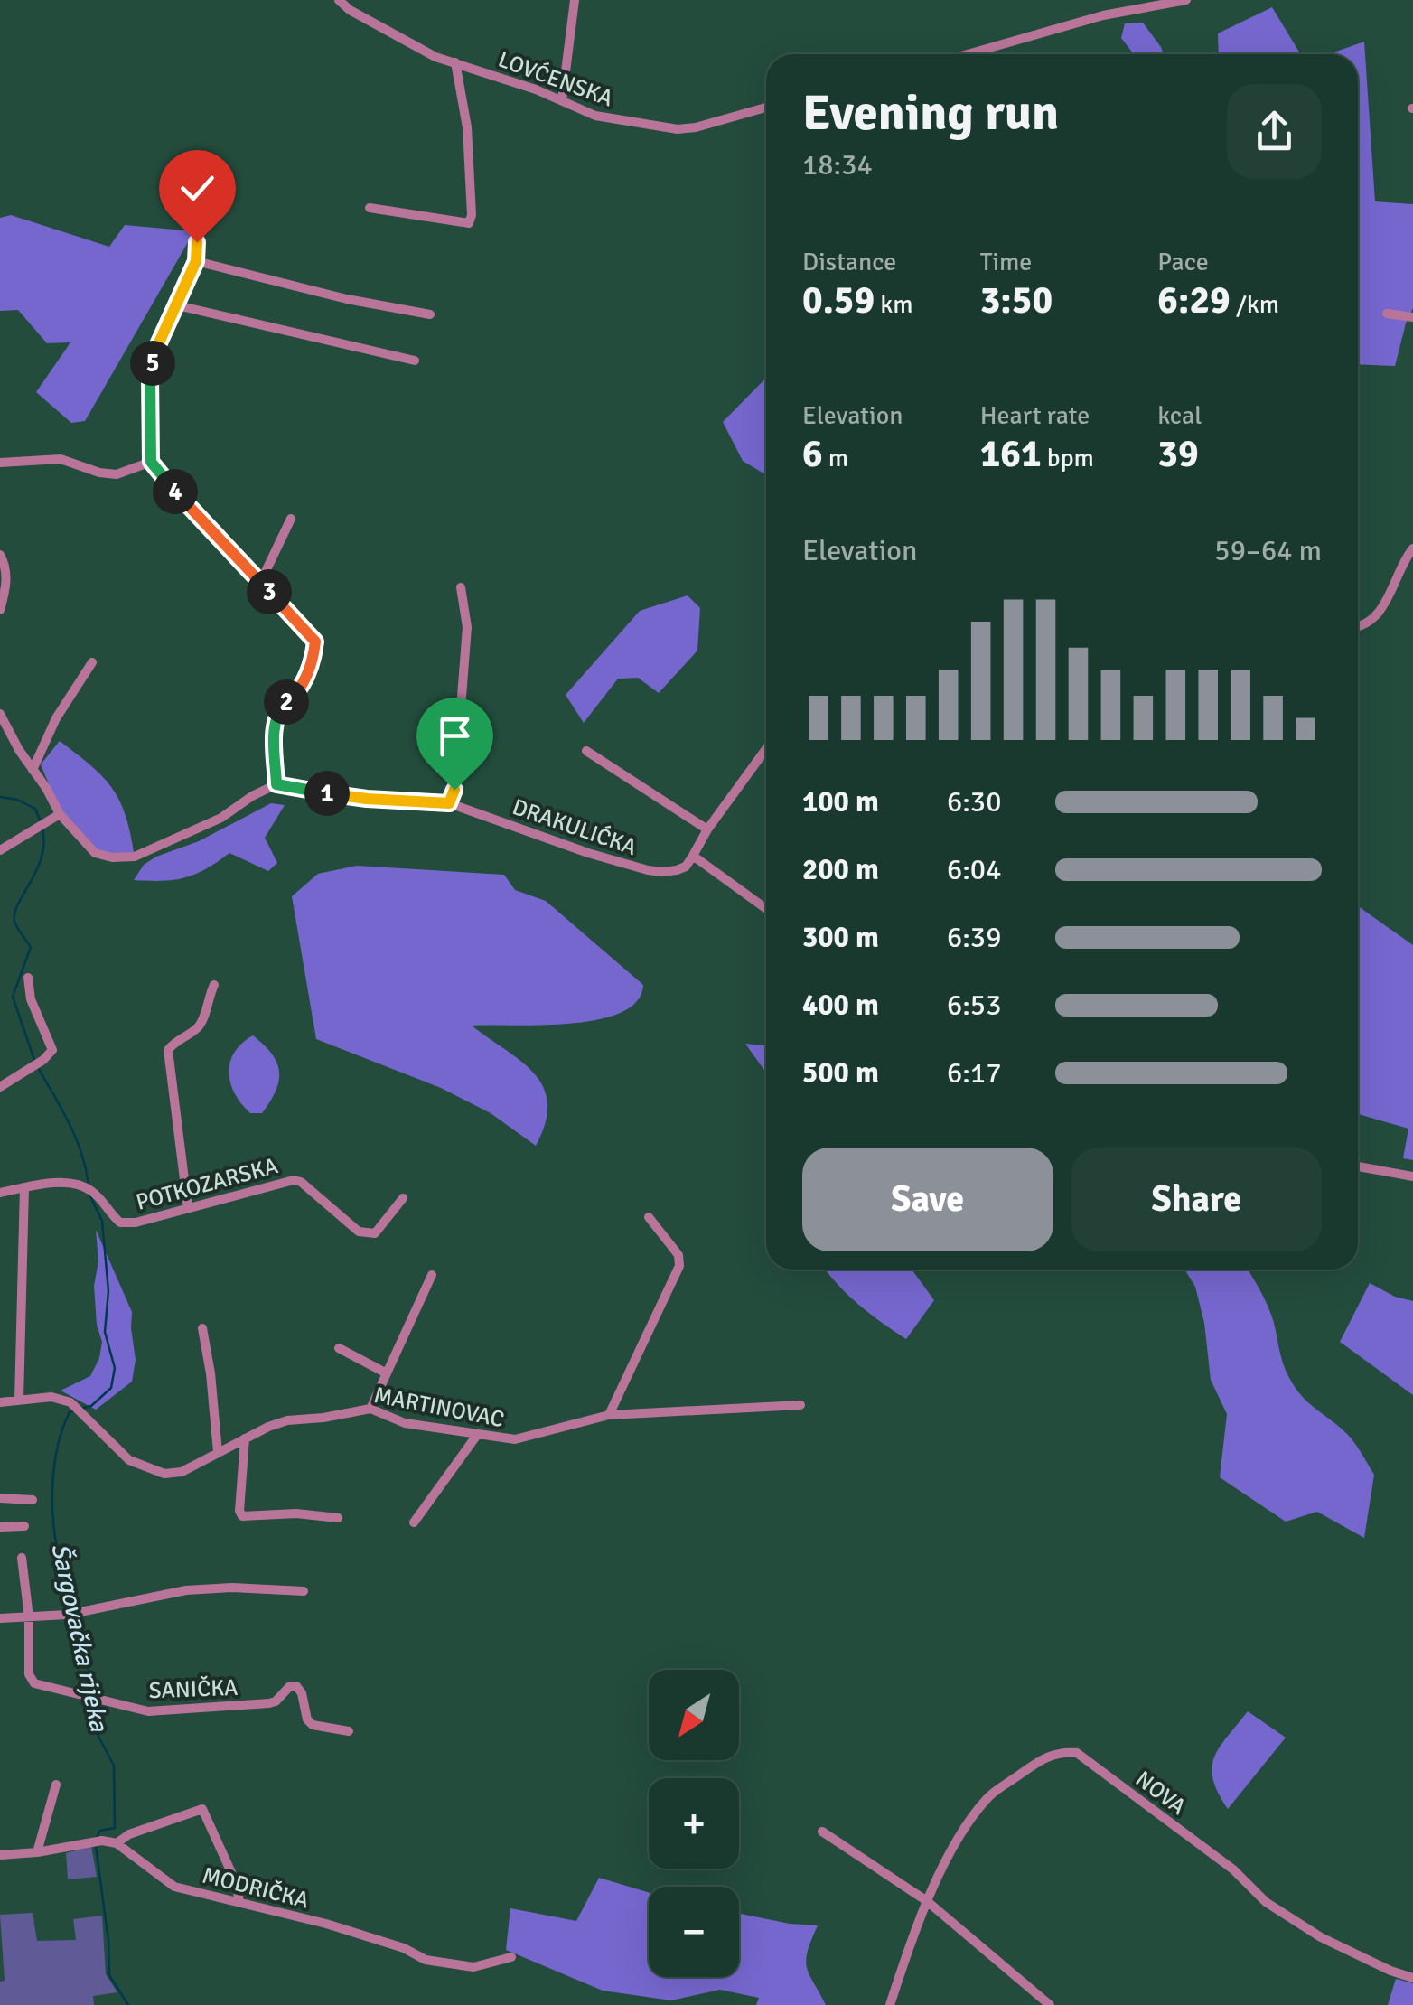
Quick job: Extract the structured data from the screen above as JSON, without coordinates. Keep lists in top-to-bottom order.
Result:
{
  "streets": {
    "street": [
      "LOVĆENSKA",
      "DRAKULIĆKA",
      "POTKOZARSKA",
      "MARTINOVAC",
      "SANIČKA",
      "NOVA",
      "MODRIČKA"
    ]
  },
  "water": ["Šargovačka rijeka"],
  "north": "bottom left",
  "page": {
    "heading": ["Evening run", "18:34"],
    "stats": [
      ["Distance", "0.59 km"],
      ["Time", "3:50"],
      ["Pace", "6:29 /km"],
      ["Elevation", "6 m"],
      ["Heart rate", "161 bpm"],
      ["kcal", "39"]
    ],
    "pins": [
      "5",
      "4",
      "3",
      "2",
      "1"
    ],
    "chart": ["Elevation", "59–64 m"],
    "list": [
      {
        "name": "100 m",
        "note": "6:30"
      },
      {
        "name": "200 m",
        "note": "6:04"
      },
      {
        "name": "300 m",
        "note": "6:39"
      },
      {
        "name": "400 m",
        "note": "6:53"
      },
      {
        "name": "500 m",
        "note": "6:17"
      }
    ],
    "buttons": ["Save", "Share"],
    "map_buttons": ["+", "−"]
  }
}
